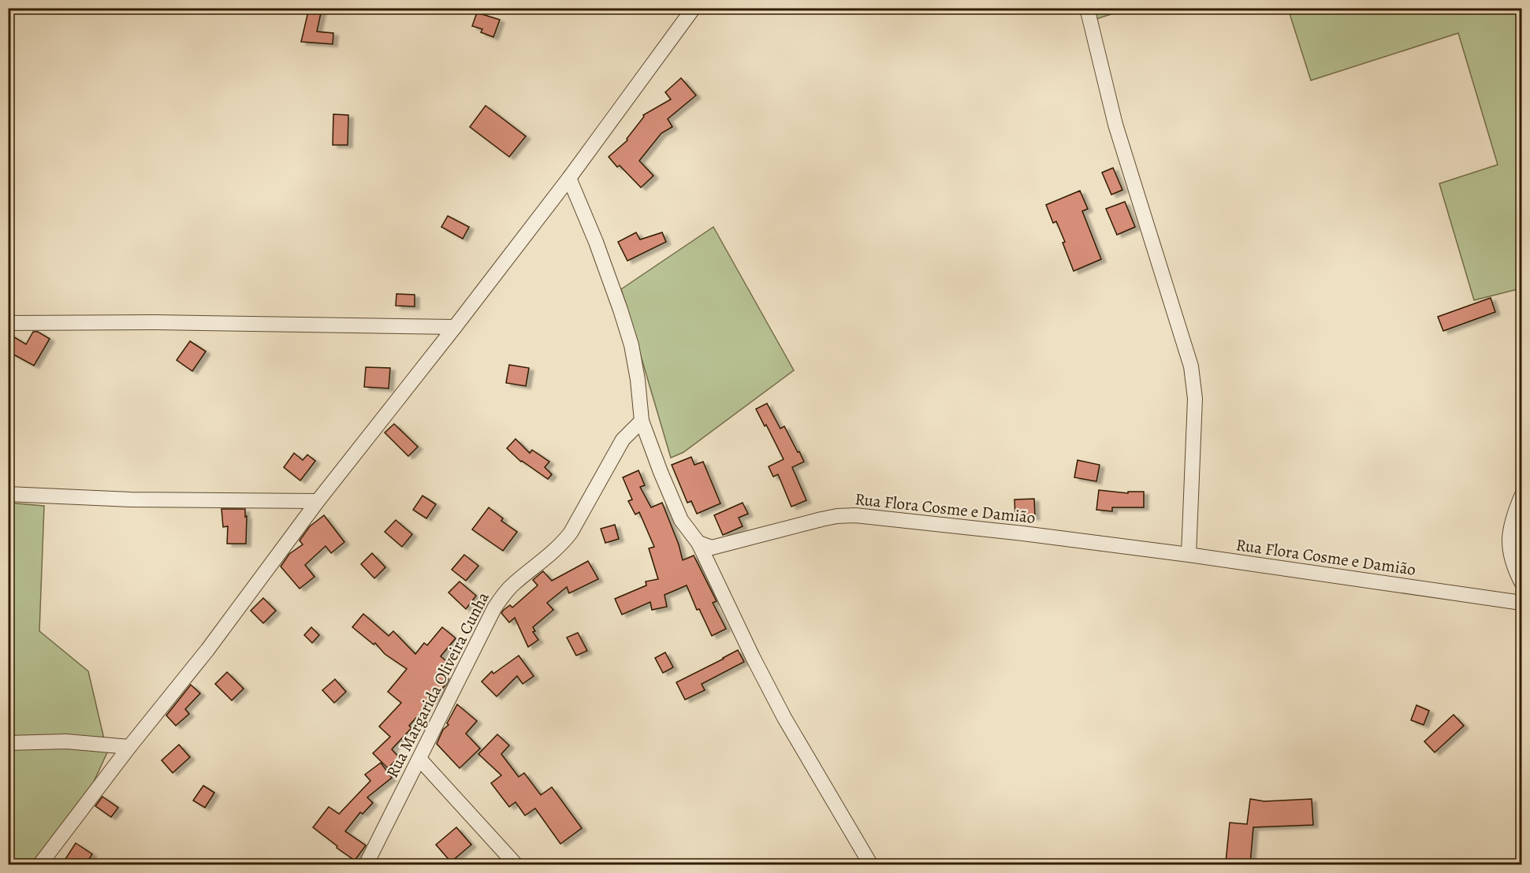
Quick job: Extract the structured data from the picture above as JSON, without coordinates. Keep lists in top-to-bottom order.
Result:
{
  "streets": {
    "street": ["Rua Flora Cosme e Damião", "Rua Margarida Oliveira Cunha"]
  }
}
